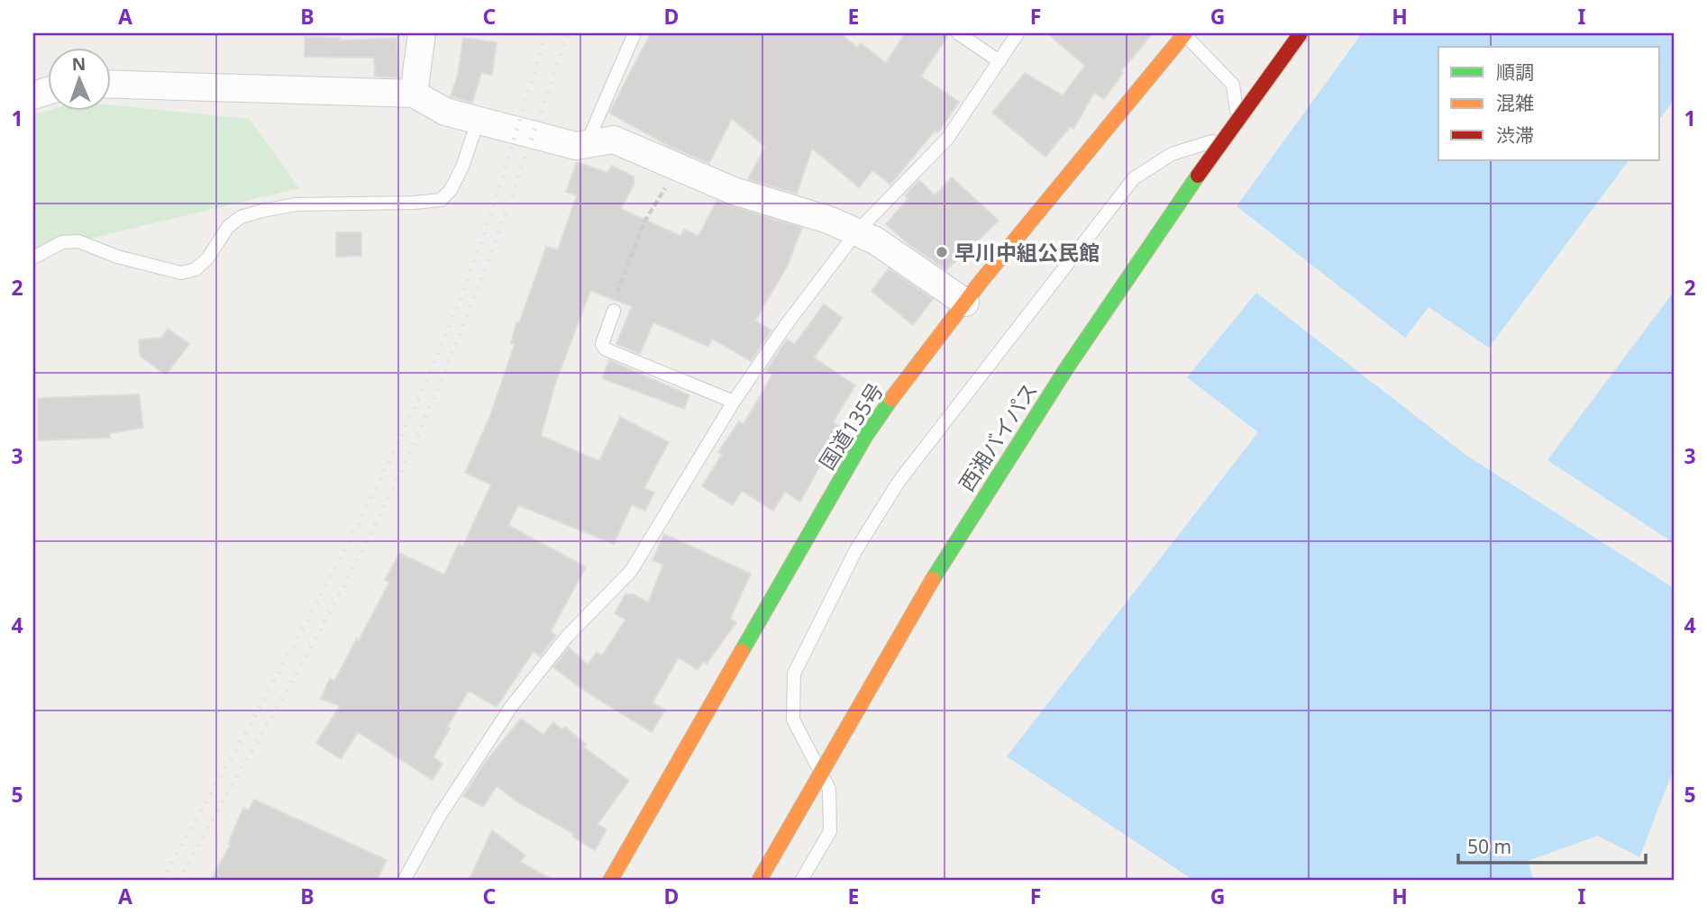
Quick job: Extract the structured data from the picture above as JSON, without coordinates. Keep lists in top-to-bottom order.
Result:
{
  "streets": {
    "highway": ["国道135号", "西湘バイパス"]
  },
  "places": ["早川中組公民館"],
  "legend": ["順調", "混雑", "渋滞"],
  "scale_bar": "50 m",
  "north": "top",
  "grid": {
    "columns": [
      "A",
      "B",
      "C",
      "D",
      "E",
      "F",
      "G",
      "H",
      "I"
    ],
    "rows": [
      "1",
      "2",
      "3",
      "4",
      "5"
    ]
  }
}
